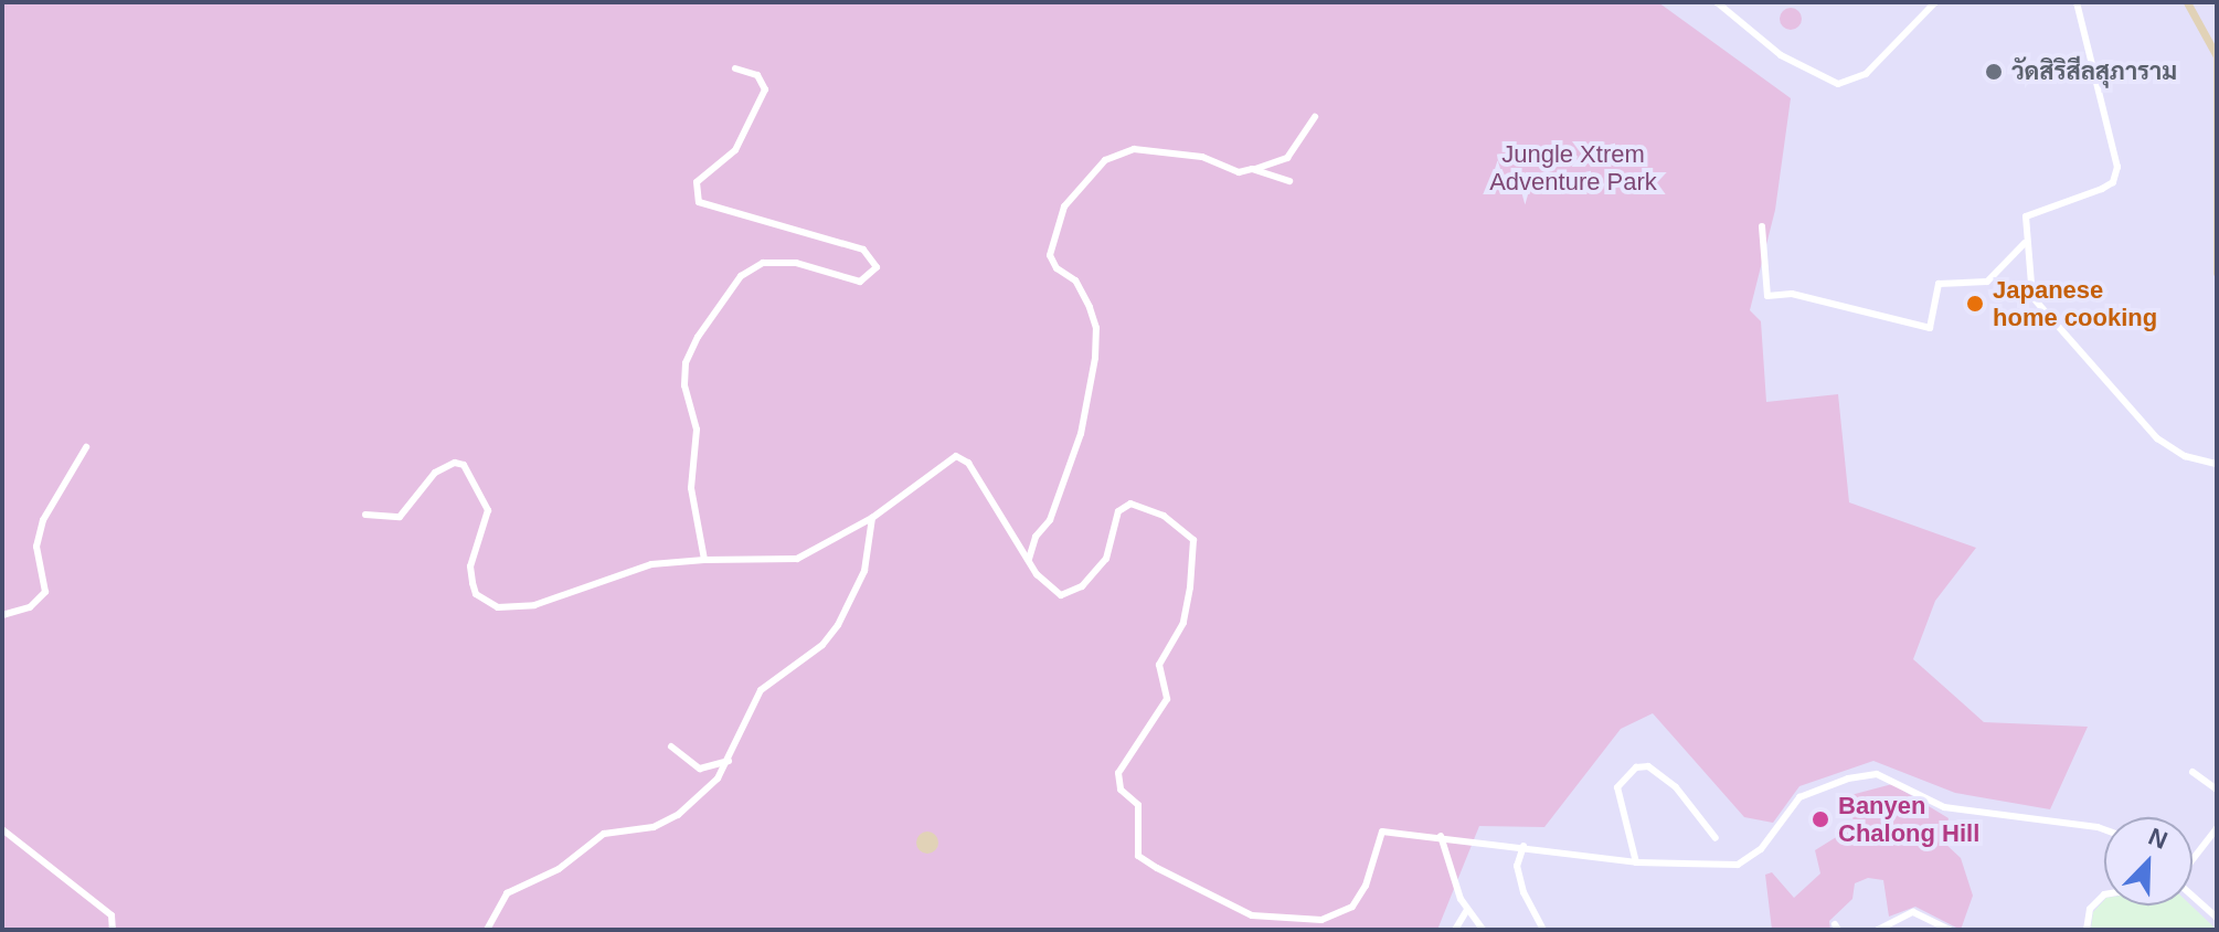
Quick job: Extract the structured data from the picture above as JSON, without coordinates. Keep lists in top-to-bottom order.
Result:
{
  "parks": ["Jungle Xtrem Adventure Park"],
  "places": ["วัดสิริสีลสุภาราม", "Japanese home cooking", "Banyen Chalong Hill"],
  "north": "top right"
}
